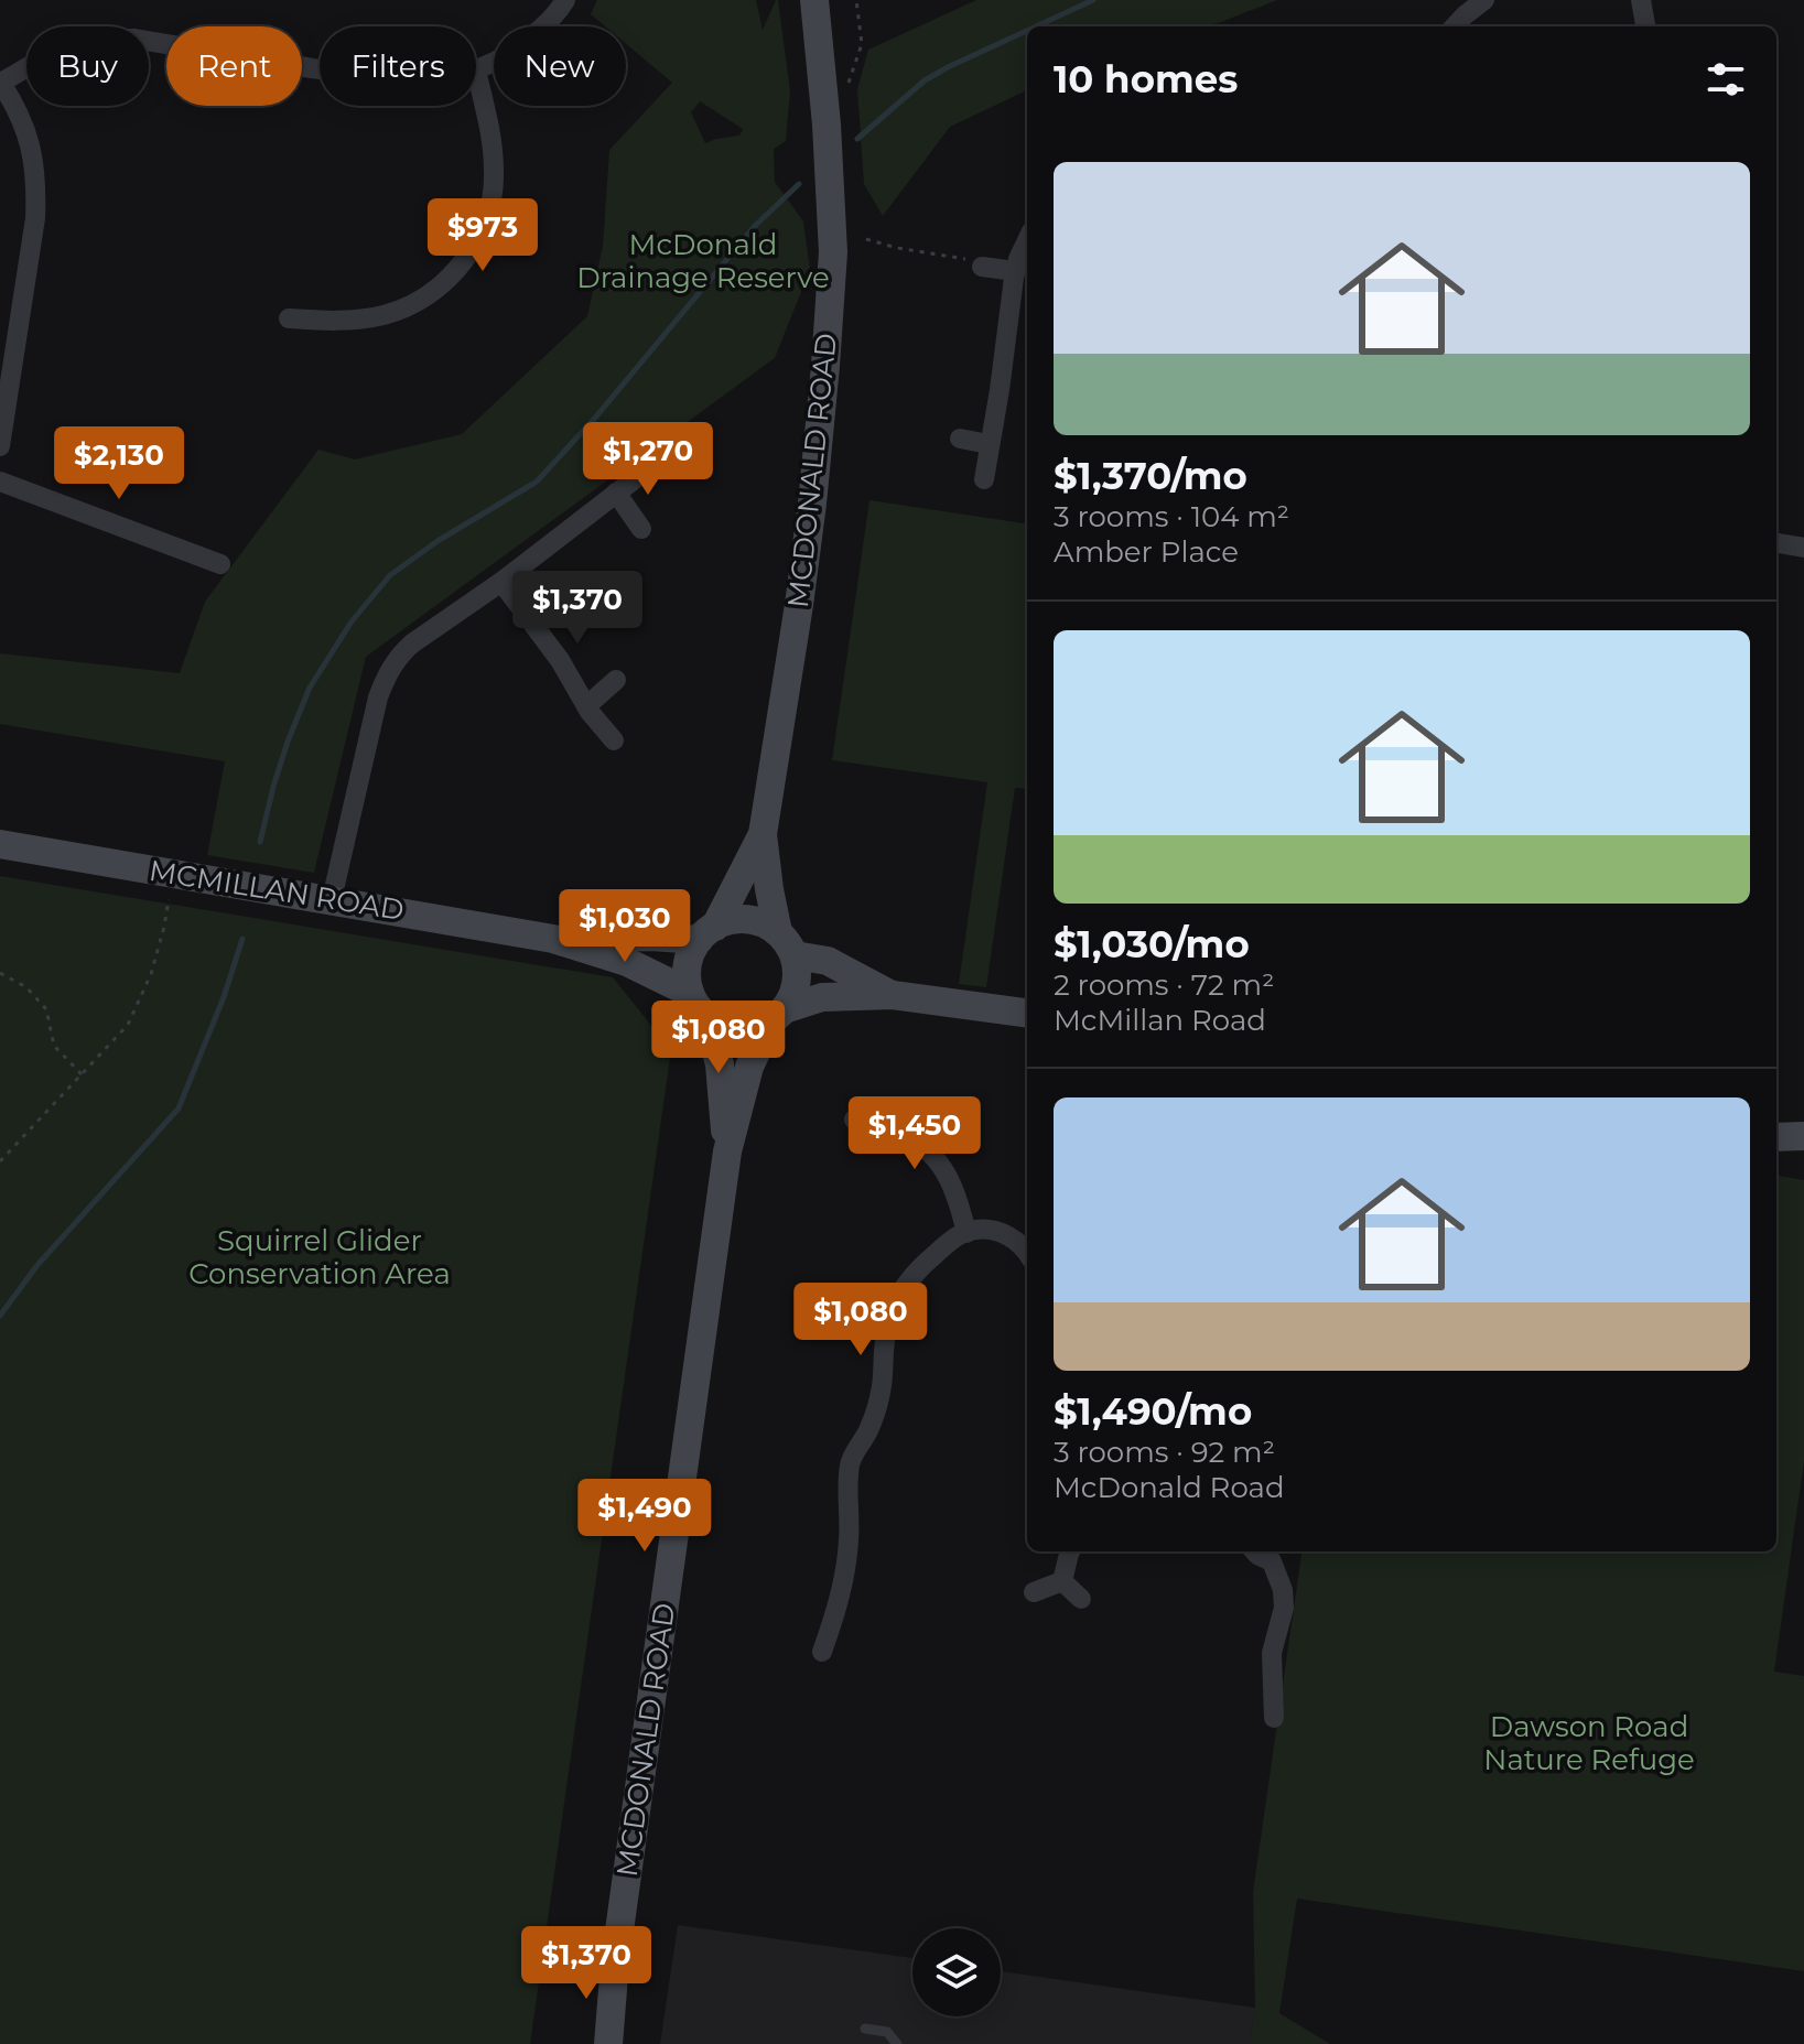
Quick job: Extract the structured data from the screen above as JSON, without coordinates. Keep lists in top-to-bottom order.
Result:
{
  "streets": {
    "main road": ["MCDONALD ROAD", "MCMILLAN ROAD"]
  },
  "crossings": [
    ["MCDONALD ROAD", "MCMILLAN ROAD"]
  ],
  "parks": ["McDonald Drainage Reserve", "Squirrel Glider Conservation Area", "Dawson Road Nature Refuge"],
  "page": {
    "chip": [
      "Buy",
      "Rent",
      "Filters",
      "New"
    ],
    "heading": "10 homes",
    "list": [
      {
        "name": "$1,370/mo",
        "note": "3 rooms · 104 m² · Amber Place"
      },
      {
        "name": "$1,030/mo",
        "note": "2 rooms · 72 m² · McMillan Road"
      },
      {
        "name": "$1,490/mo",
        "note": "3 rooms · 92 m² · McDonald Road"
      }
    ],
    "price": [
      "$973",
      "$1,270",
      "$2,130",
      "$1,370",
      "$1,030",
      "$1,080",
      "$1,450",
      "$1,080",
      "$1,490",
      "$1,370"
    ]
  }
}
